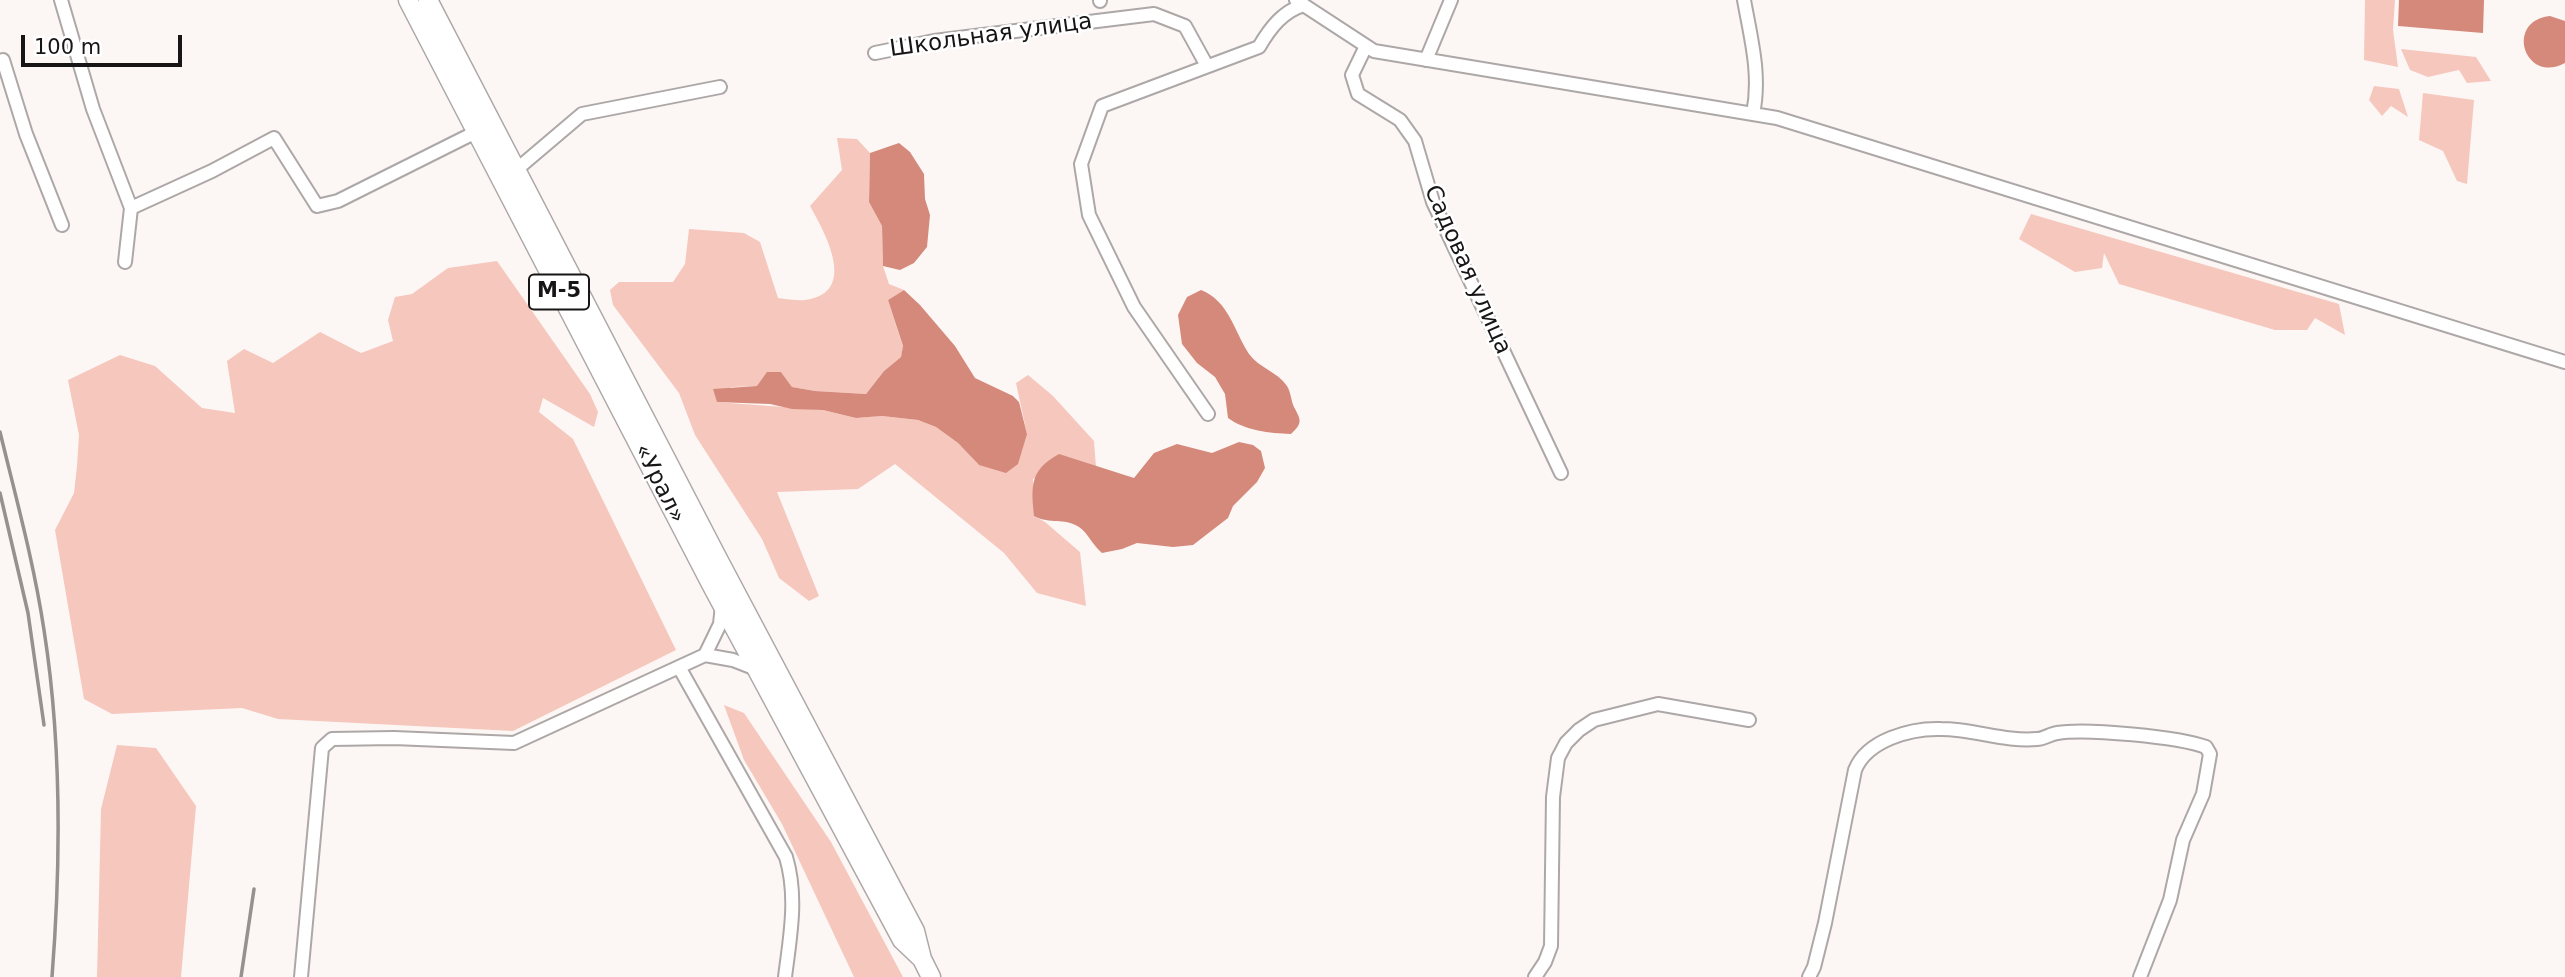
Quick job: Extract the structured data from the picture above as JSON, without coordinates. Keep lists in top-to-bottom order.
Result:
{
  "streets": {
    "highway": ["М-5", "«Урал»"],
    "street": ["Школьная улица", "Садовая улица"]
  },
  "scale_bar": "100 m"
}
